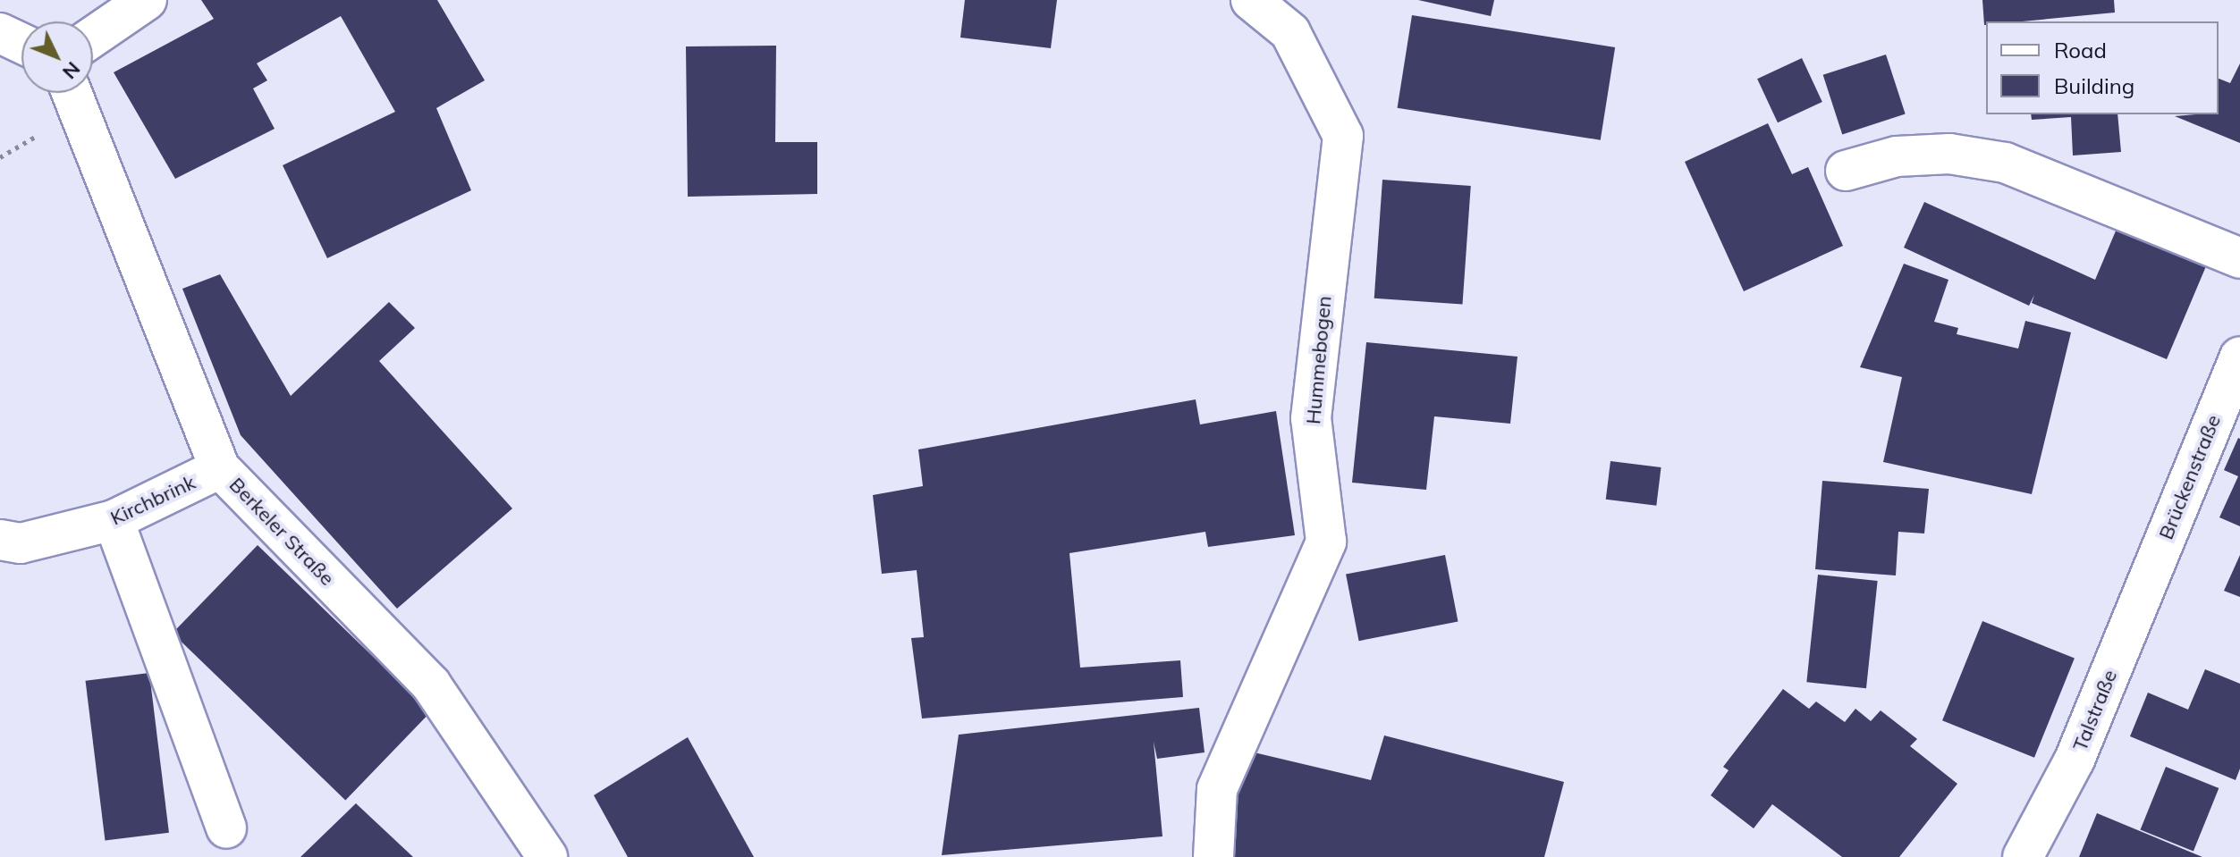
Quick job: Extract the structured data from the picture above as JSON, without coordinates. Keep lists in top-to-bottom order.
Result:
{
  "streets": {
    "street": [
      "Hummebogen",
      "Brückenstraße",
      "Kirchbrink",
      "Berkeler Straße",
      "Talstraße"
    ]
  },
  "crossings": [
    ["Brückenstraße", "Talstraße"],
    ["Kirchbrink", "Berkeler Straße"]
  ],
  "legend": ["Road", "Building"],
  "north": "bottom right"
}
